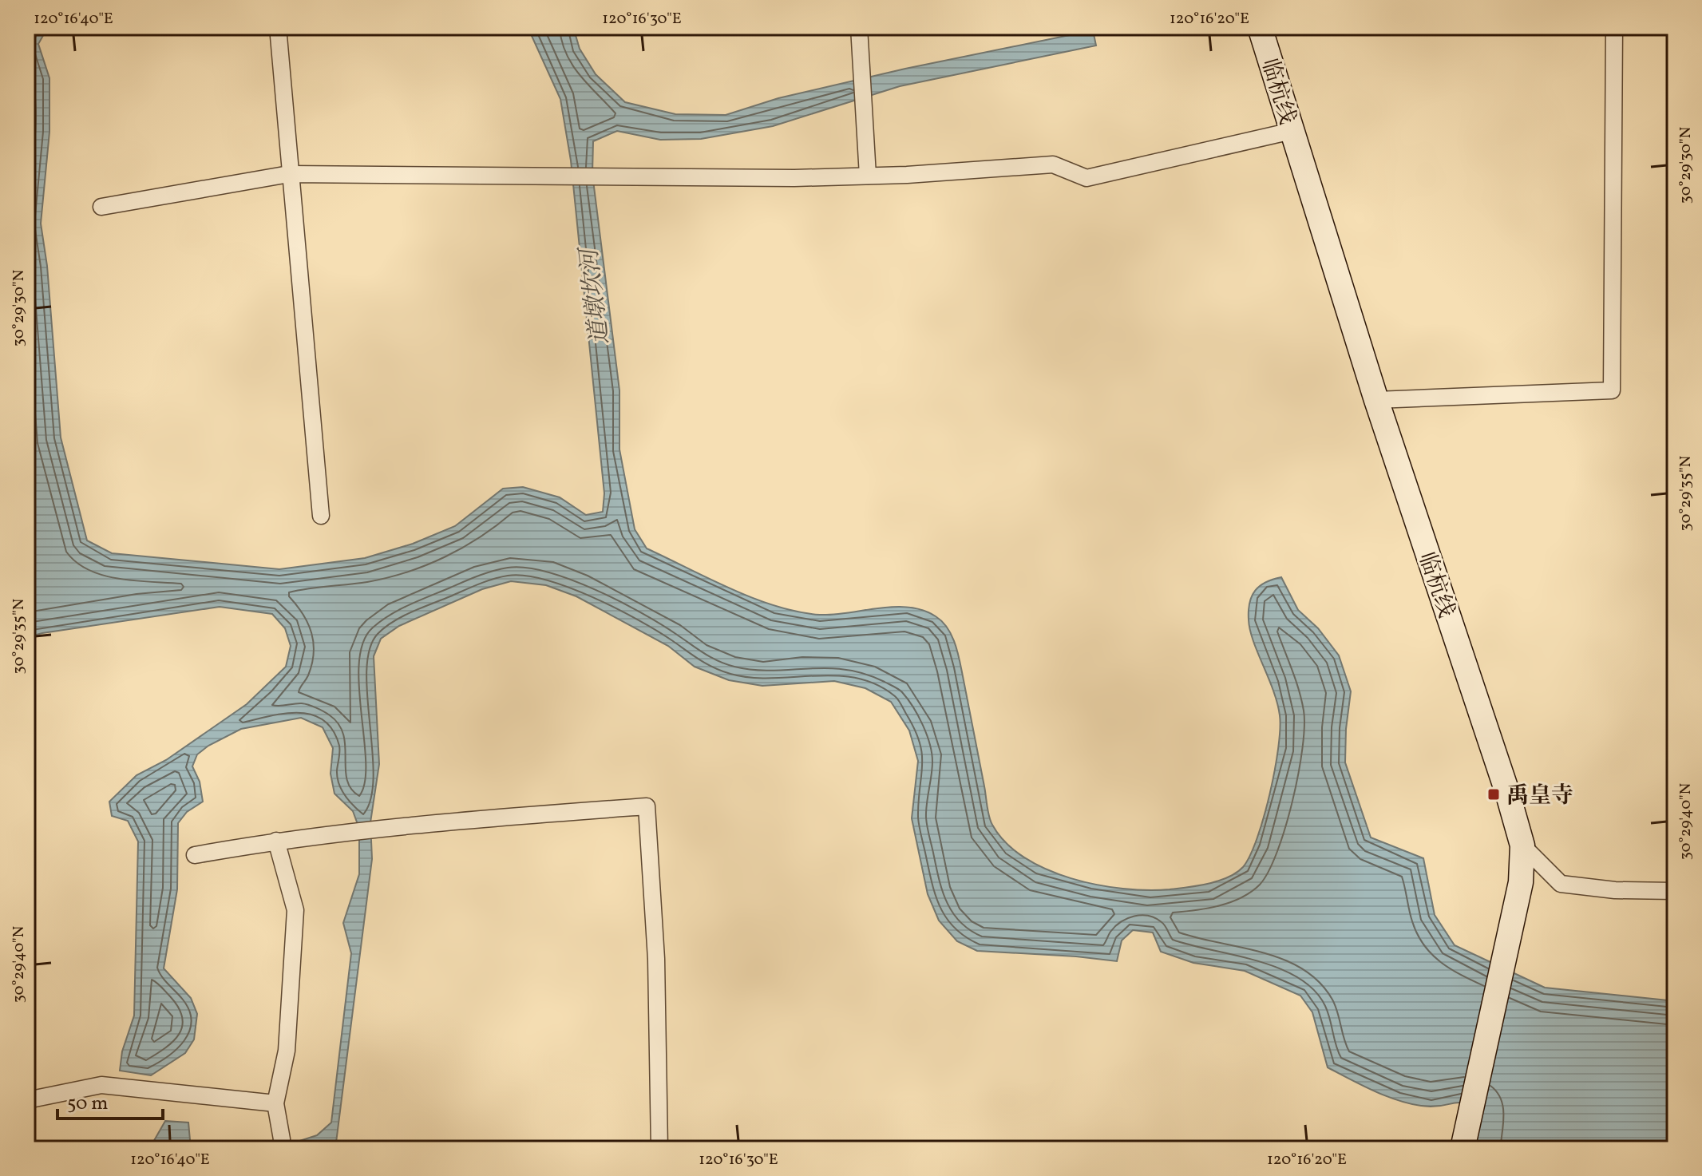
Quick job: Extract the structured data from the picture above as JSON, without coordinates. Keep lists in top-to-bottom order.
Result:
{
  "streets": {
    "street": ["临杭线"]
  },
  "water": ["道墩坎河"],
  "places": {
    "transit": ["禹皇寺"]
  },
  "scale_bar": "50 m",
  "coordinates": [
    "120°16'40\"E",
    "120°16'30\"E",
    "120°16'20\"E",
    "30°29'30\"N",
    "30°29'35\"N",
    "30°29'40\"N"
  ]
}
